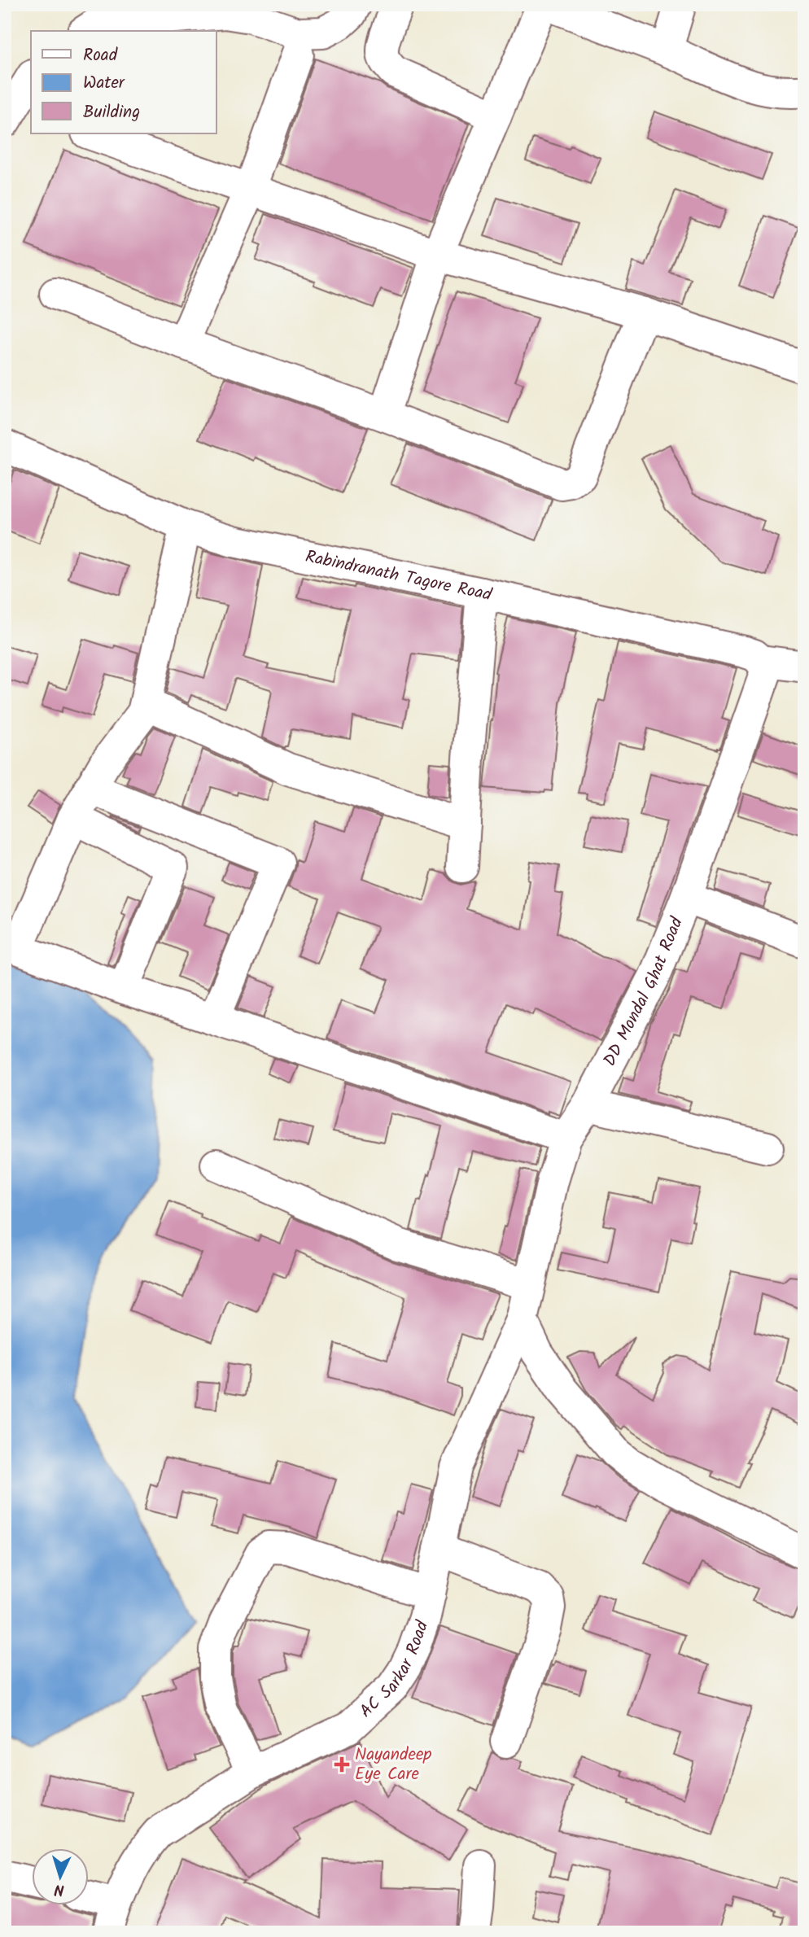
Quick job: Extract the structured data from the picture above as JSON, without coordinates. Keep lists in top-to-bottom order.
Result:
{
  "streets": {
    "street": ["Rabindranath Tagore Road", "DD Mondal Ghat Road", "AC Sarkar Road"]
  },
  "crossings": [
    ["Rabindranath Tagore Road", "DD Mondal Ghat Road"],
    ["DD Mondal Ghat Road", "AC Sarkar Road"]
  ],
  "places": {
    "health": ["Nayandeep Eye Care"]
  },
  "legend": ["Road", "Water", "Building"],
  "north": "bottom"
}
